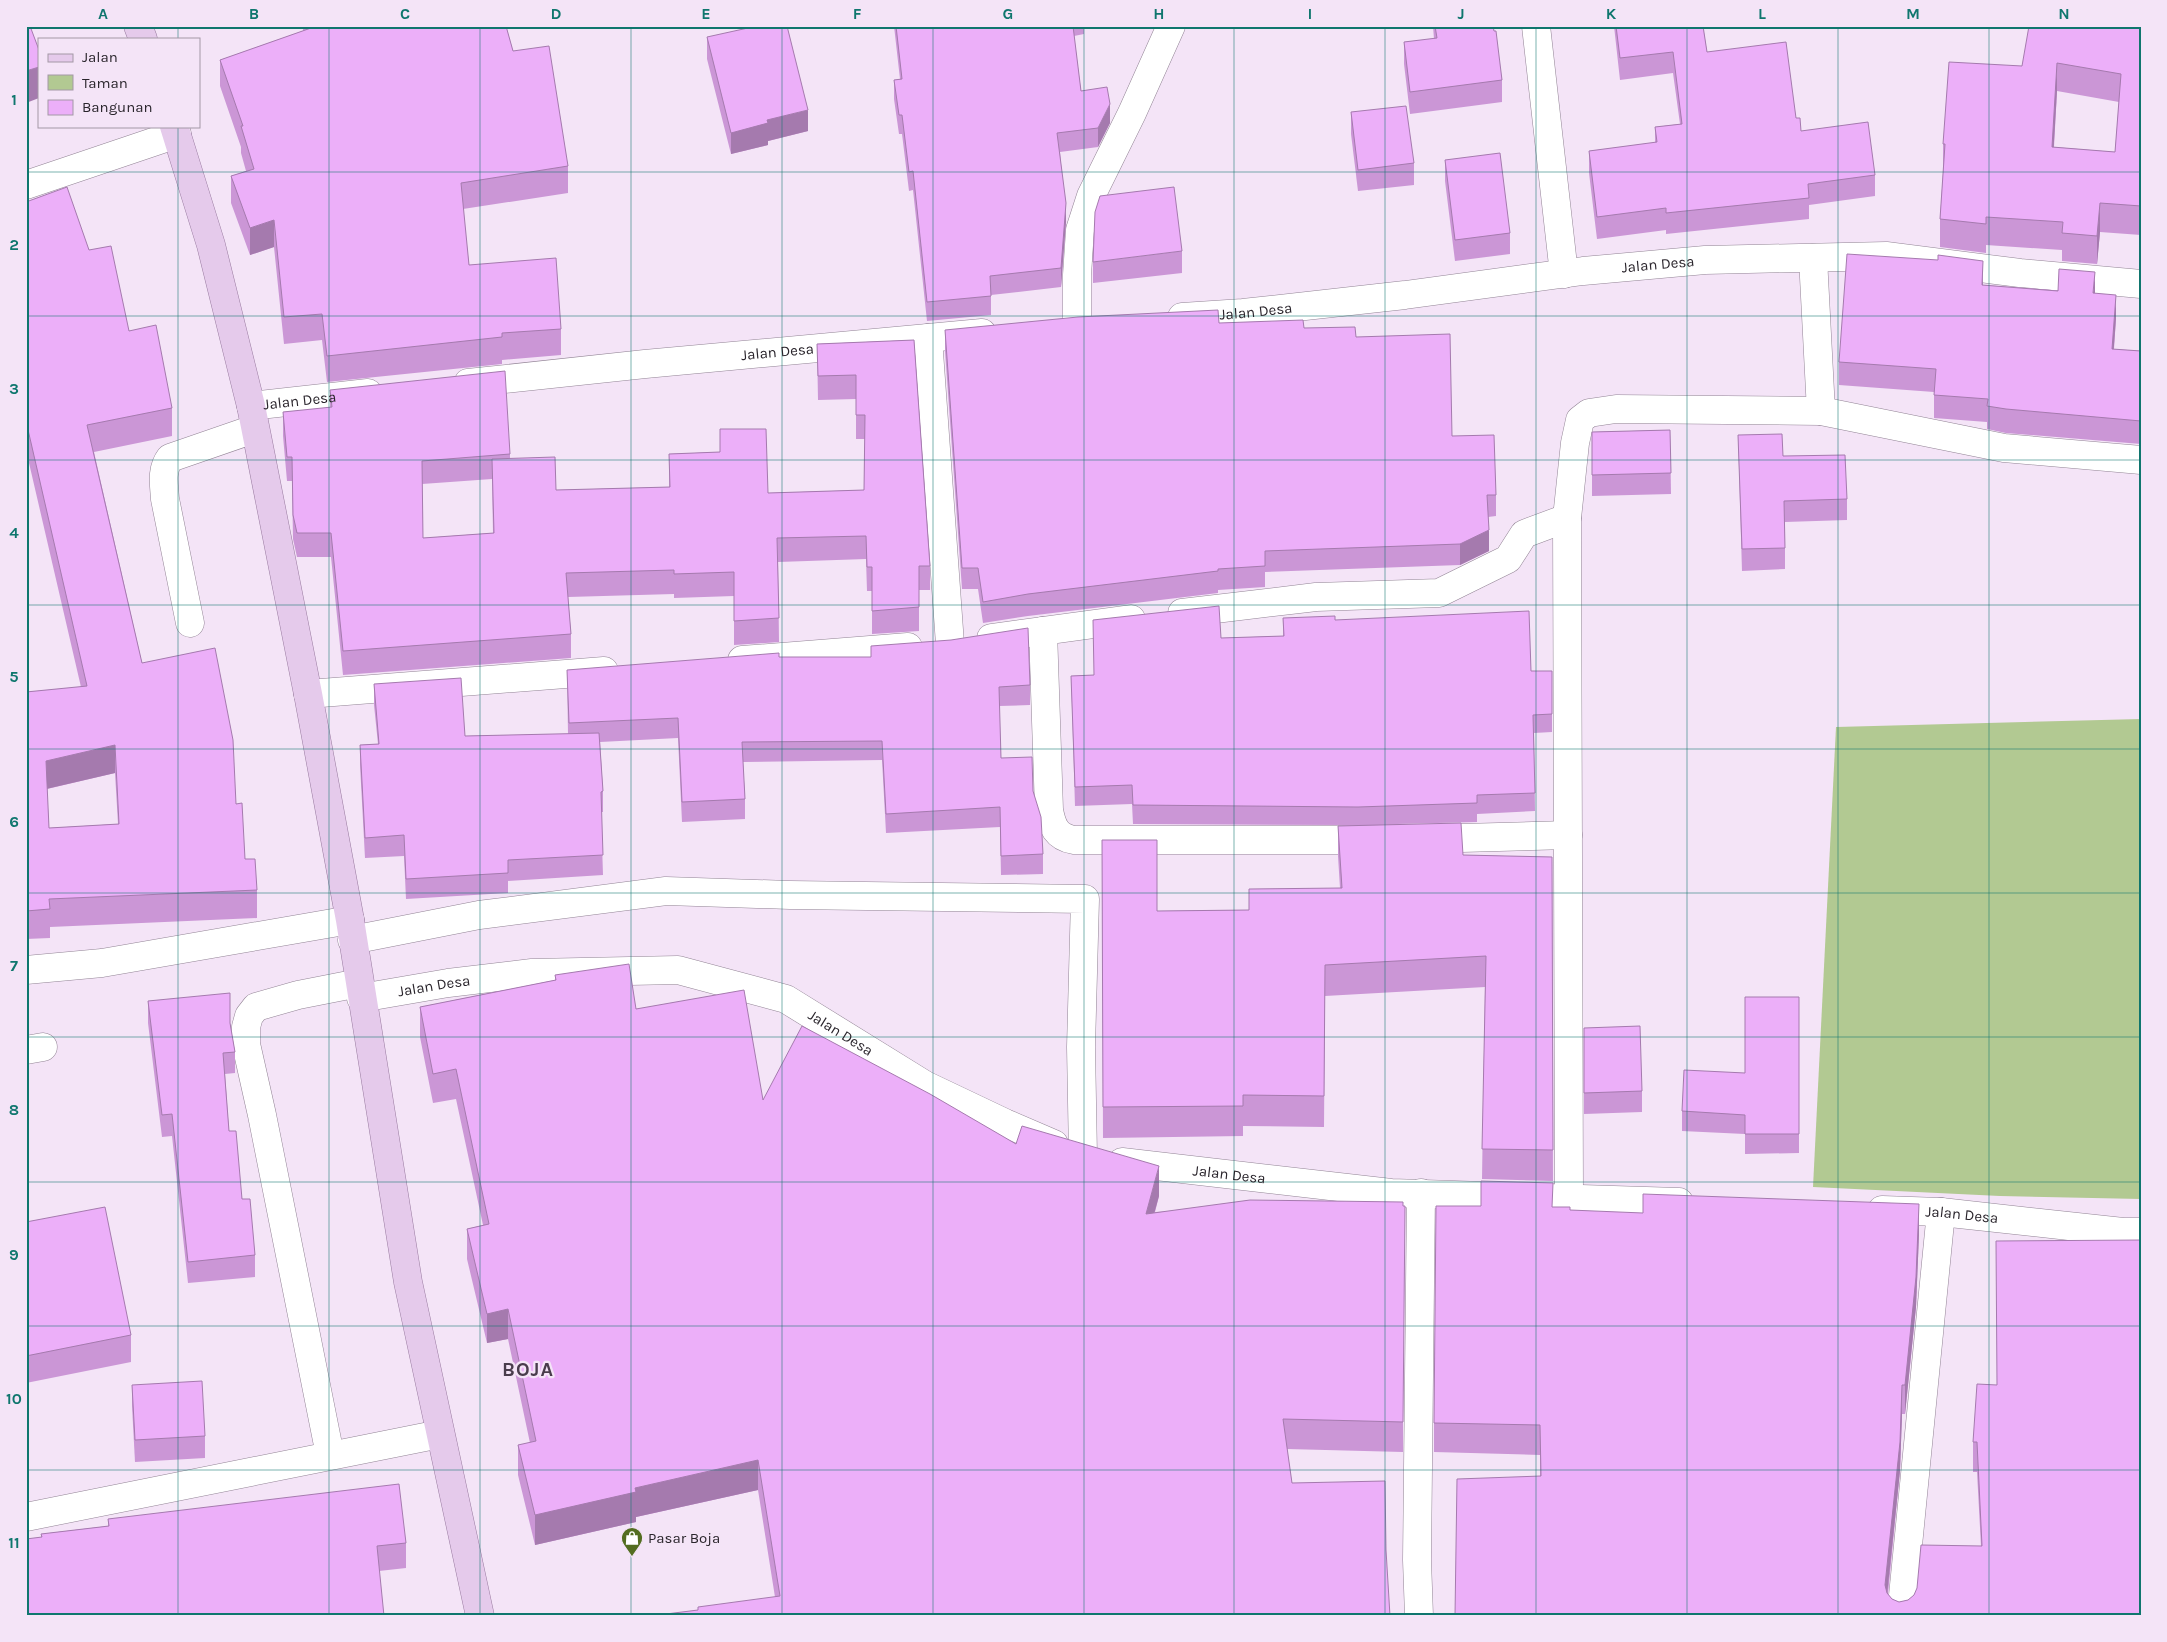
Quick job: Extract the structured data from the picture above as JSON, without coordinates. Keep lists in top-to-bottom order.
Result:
{
  "streets": {
    "street": ["Jalan Desa"]
  },
  "districts": ["BOJA"],
  "places": {
    "shop": ["Pasar Boja"]
  },
  "legend": ["Jalan", "Taman", "Bangunan"],
  "grid": {
    "columns": [
      "A",
      "B",
      "C",
      "D",
      "E",
      "F",
      "G",
      "H",
      "I",
      "J",
      "K",
      "L",
      "M",
      "N"
    ],
    "rows": [
      "1",
      "2",
      "3",
      "4",
      "5",
      "6",
      "7",
      "8",
      "9",
      "10",
      "11"
    ]
  }
}
